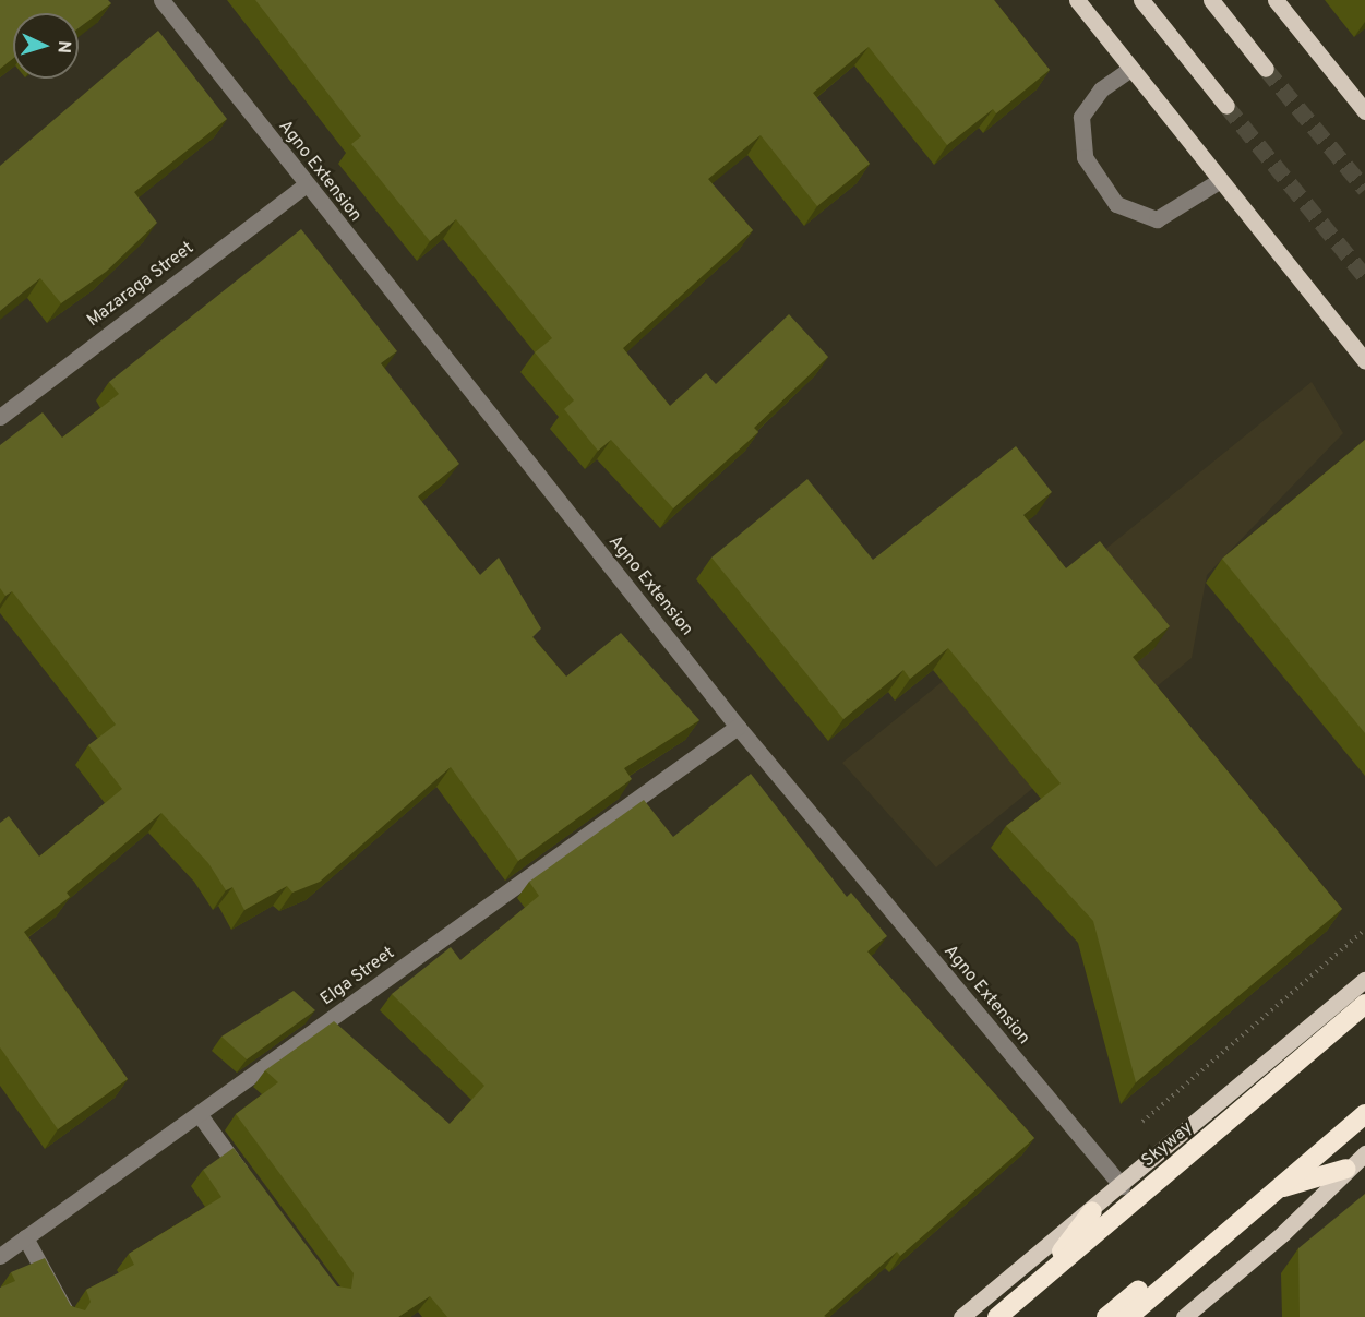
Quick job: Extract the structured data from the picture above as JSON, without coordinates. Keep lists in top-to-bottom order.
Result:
{
  "streets": {
    "highway": ["Skyway"],
    "street": ["Agno Extension", "Mazaraga Street", "Elga Street"]
  },
  "crossings": [
    ["Agno Extension", "Mazaraga Street"],
    ["Agno Extension", "Elga Street"]
  ],
  "north": "right"
}
